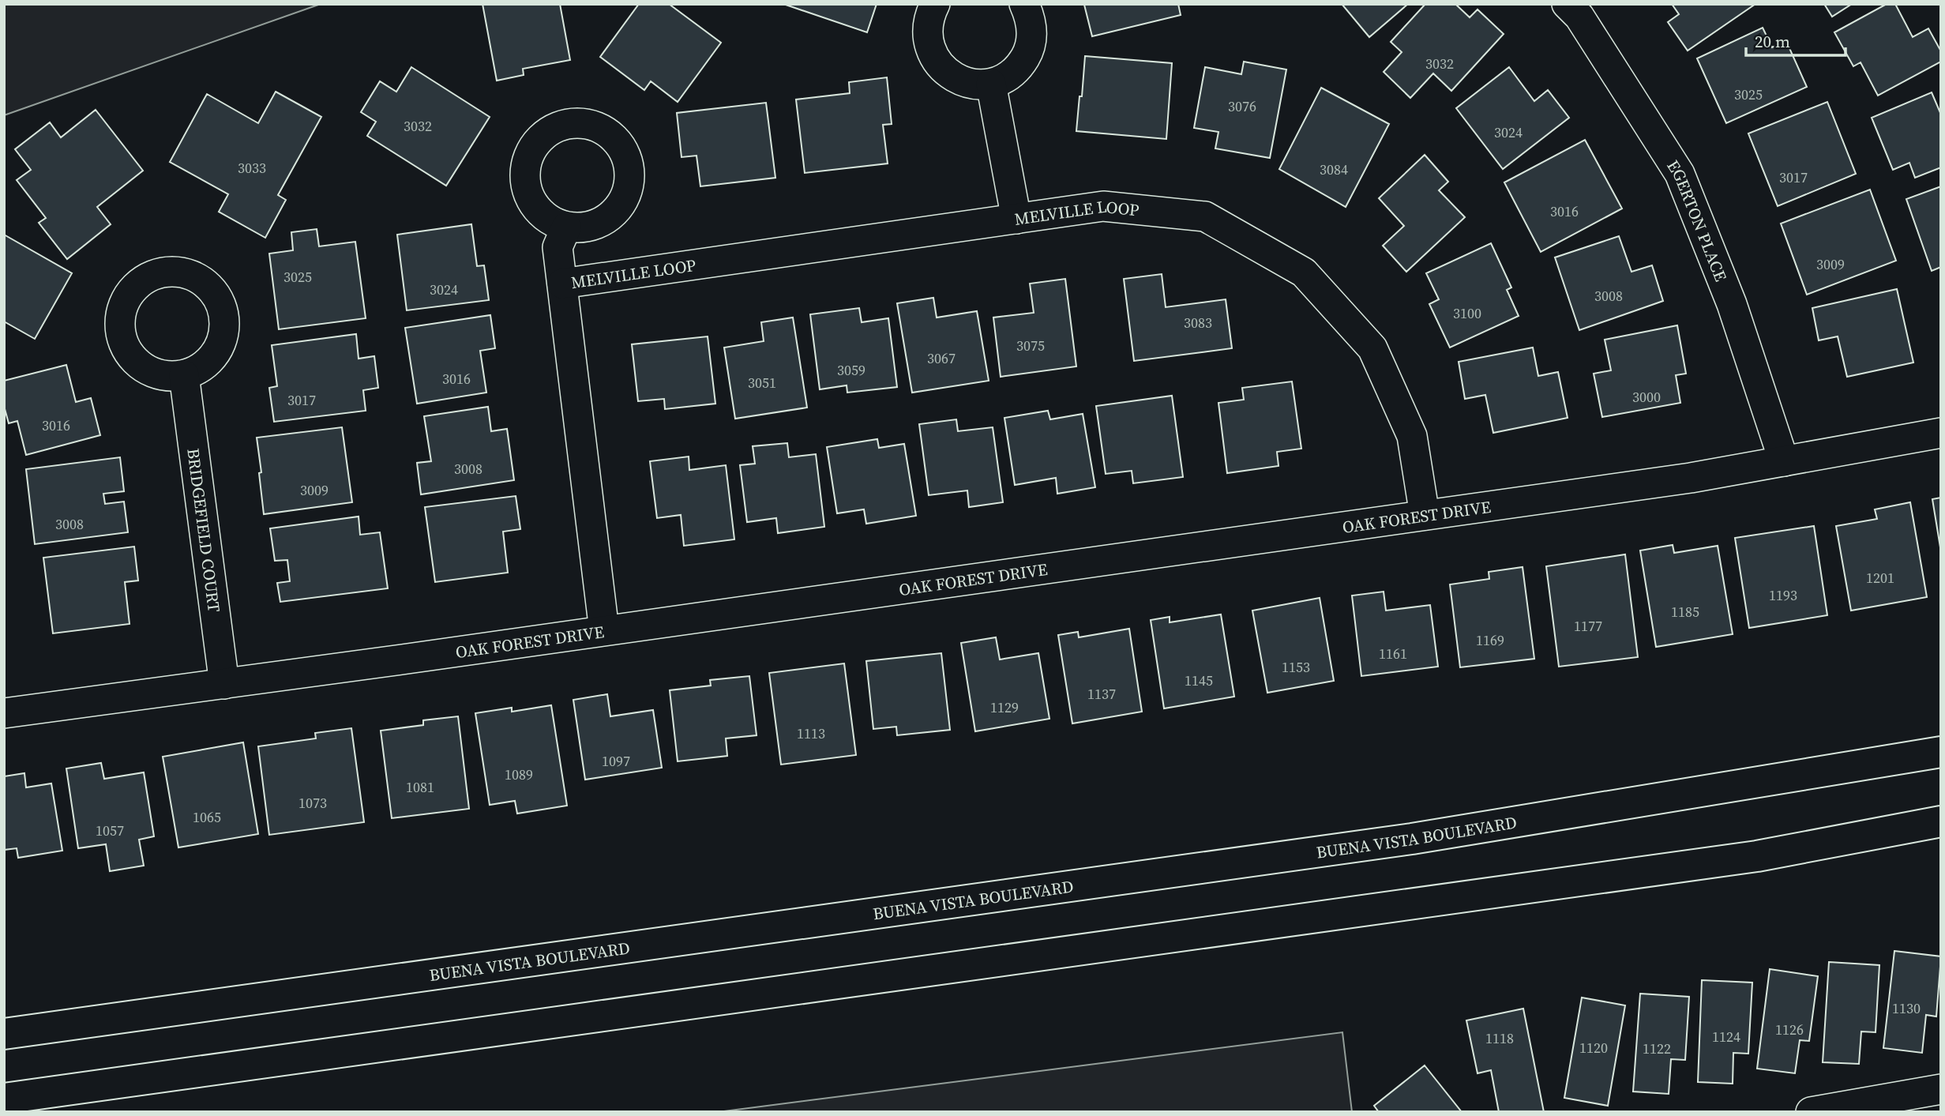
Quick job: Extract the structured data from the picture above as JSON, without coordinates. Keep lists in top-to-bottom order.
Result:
{
  "streets": {
    "main road": ["BUENA VISTA BOULEVARD"],
    "street": [
      "MELVILLE LOOP",
      "EGERTON PLACE",
      "OAK FOREST DRIVE",
      "BRIDGEFIELD COURT"
    ]
  },
  "crossings": [
    ["MELVILLE LOOP", "OAK FOREST DRIVE"],
    ["EGERTON PLACE", "OAK FOREST DRIVE"],
    ["OAK FOREST DRIVE", "BRIDGEFIELD COURT"]
  ],
  "house_numbers": [
    "3032",
    "3025",
    "3076",
    "3032",
    "3024",
    "3033",
    "3084",
    "3017",
    "3016",
    "3009",
    "3025",
    "3024",
    "3008",
    "3100",
    "3083",
    "3075",
    "3067",
    "3059",
    "3016",
    "3051",
    "3000",
    "3017",
    "3016",
    "3008",
    "3009",
    "3008",
    "1201",
    "1193",
    "1185",
    "1177",
    "1169",
    "1161",
    "1153",
    "1145",
    "1137",
    "1129",
    "1113",
    "1097",
    "1089",
    "1081",
    "1073",
    "1065",
    "1057",
    "1130",
    "1126",
    "1124",
    "1118",
    "1120",
    "1122"
  ],
  "scale_bar": "20 m"
}
